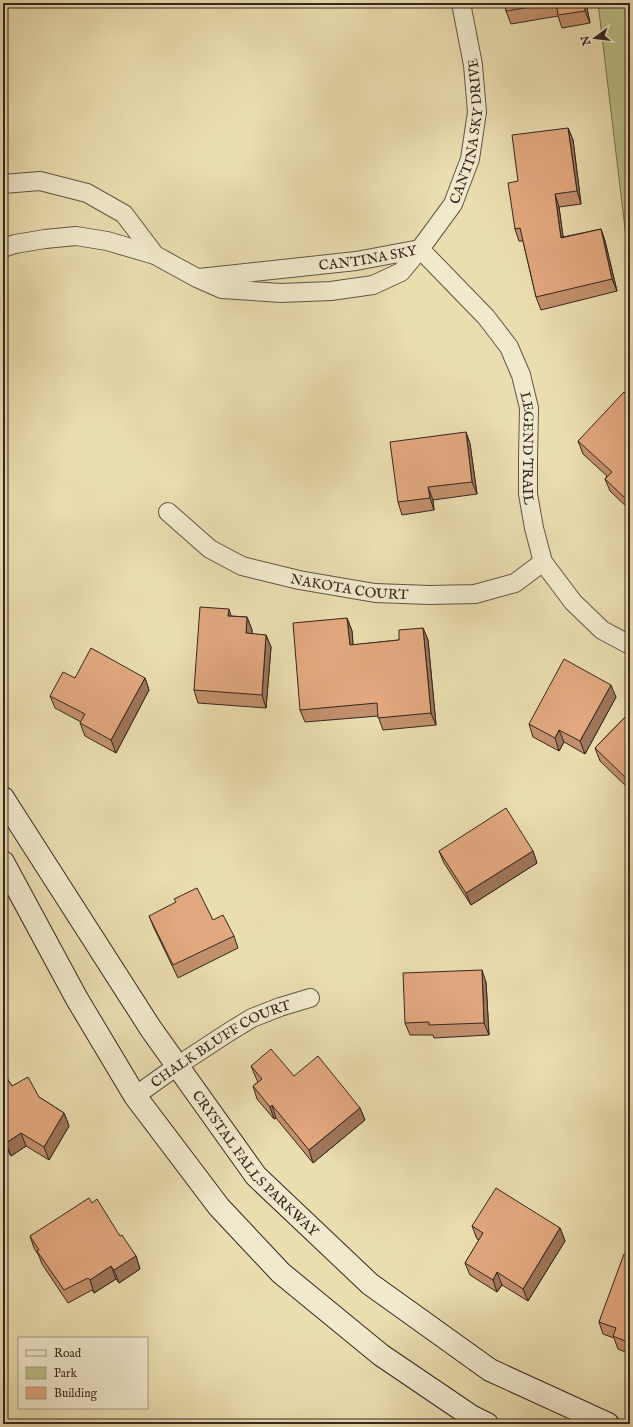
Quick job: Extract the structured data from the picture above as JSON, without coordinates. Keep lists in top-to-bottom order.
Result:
{
  "streets": {
    "street": [
      "CANTINA SKY DRIVE",
      "CANTINA SKY",
      "LEGEND TRAIL",
      "NAKOTA COURT",
      "CHALK BLUFF COURT",
      "CRYSTAL FALLS PARKWAY"
    ]
  },
  "crossings": [
    ["CANTINA SKY DRIVE", "CANTINA SKY"],
    ["CANTINA SKY DRIVE", "LEGEND TRAIL"],
    ["CANTINA SKY", "LEGEND TRAIL"],
    ["LEGEND TRAIL", "NAKOTA COURT"],
    ["CHALK BLUFF COURT", "CRYSTAL FALLS PARKWAY"]
  ],
  "legend": ["Road", "Park", "Building"],
  "north": "left"
}
